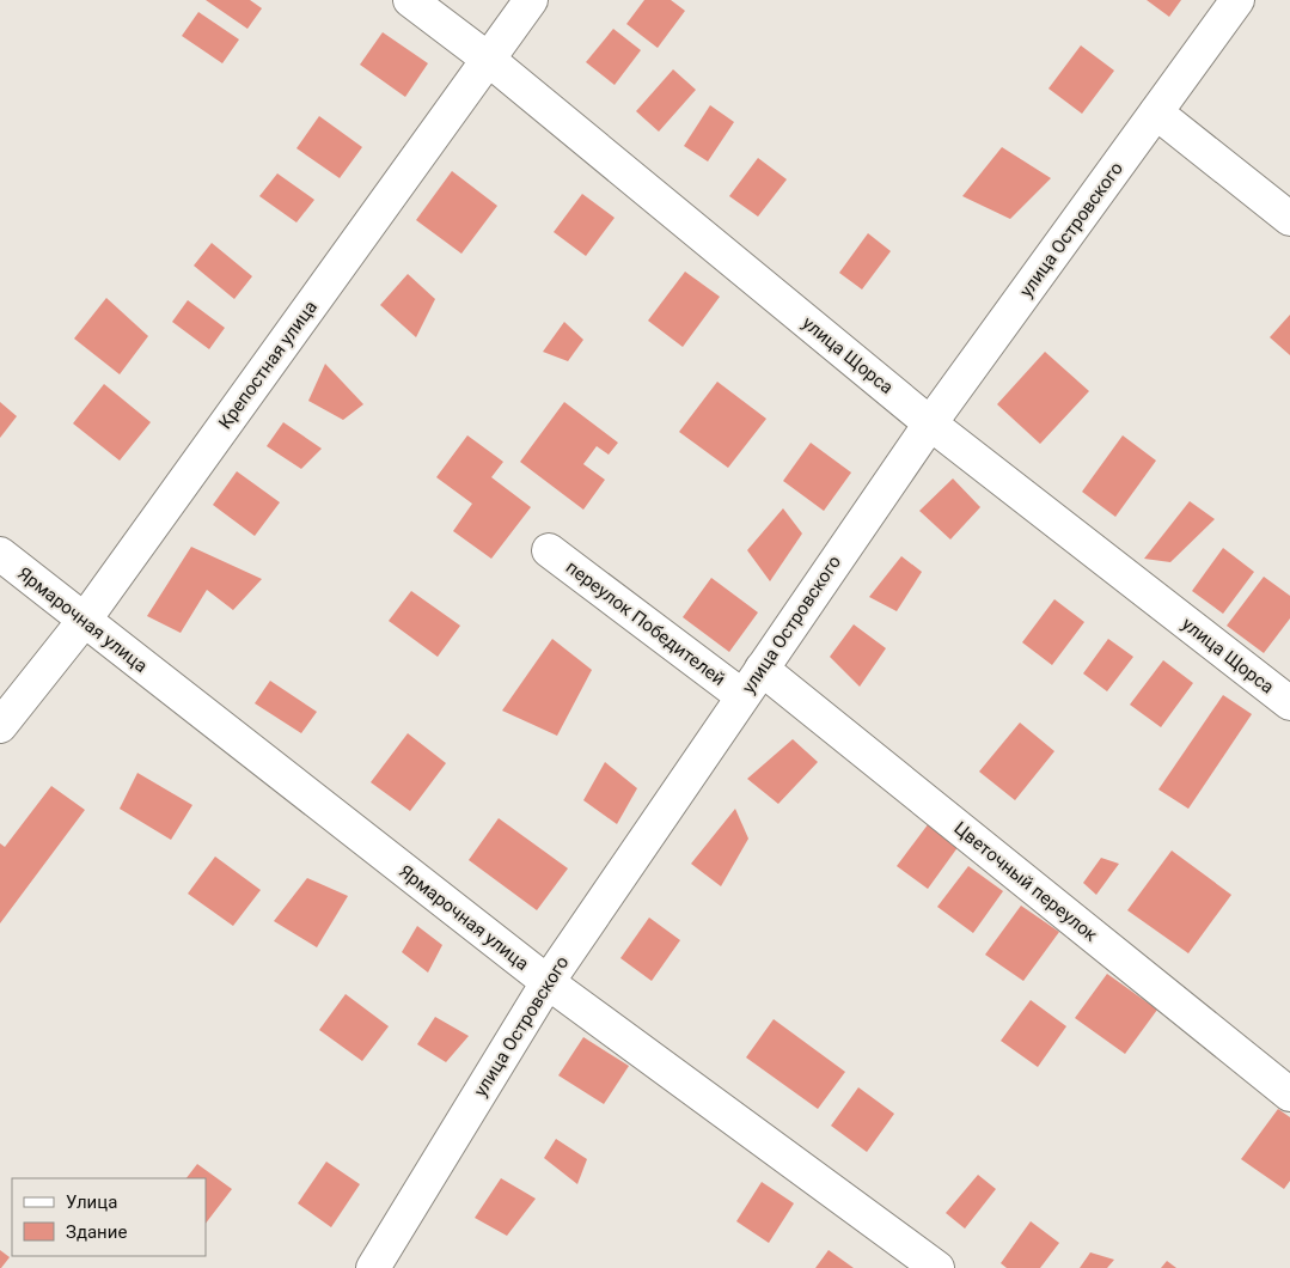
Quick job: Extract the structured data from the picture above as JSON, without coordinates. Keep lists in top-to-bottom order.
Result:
{
  "streets": {
    "street": [
      "улица Островского",
      "улица Щорса",
      "Крепостная улица",
      "Ярмарочная улица",
      "переулок Победителей",
      "Цветочный переулок"
    ]
  },
  "crossings": [
    ["улица Островского", "улица Щорса"],
    ["улица Островского", "Ярмарочная улица"],
    ["улица Островского", "переулок Победителей"],
    ["улица Островского", "Цветочный переулок"],
    ["улица Щорса", "Крепостная улица"],
    ["Крепостная улица", "Ярмарочная улица"]
  ],
  "legend": ["Улица", "Здание"]
}
